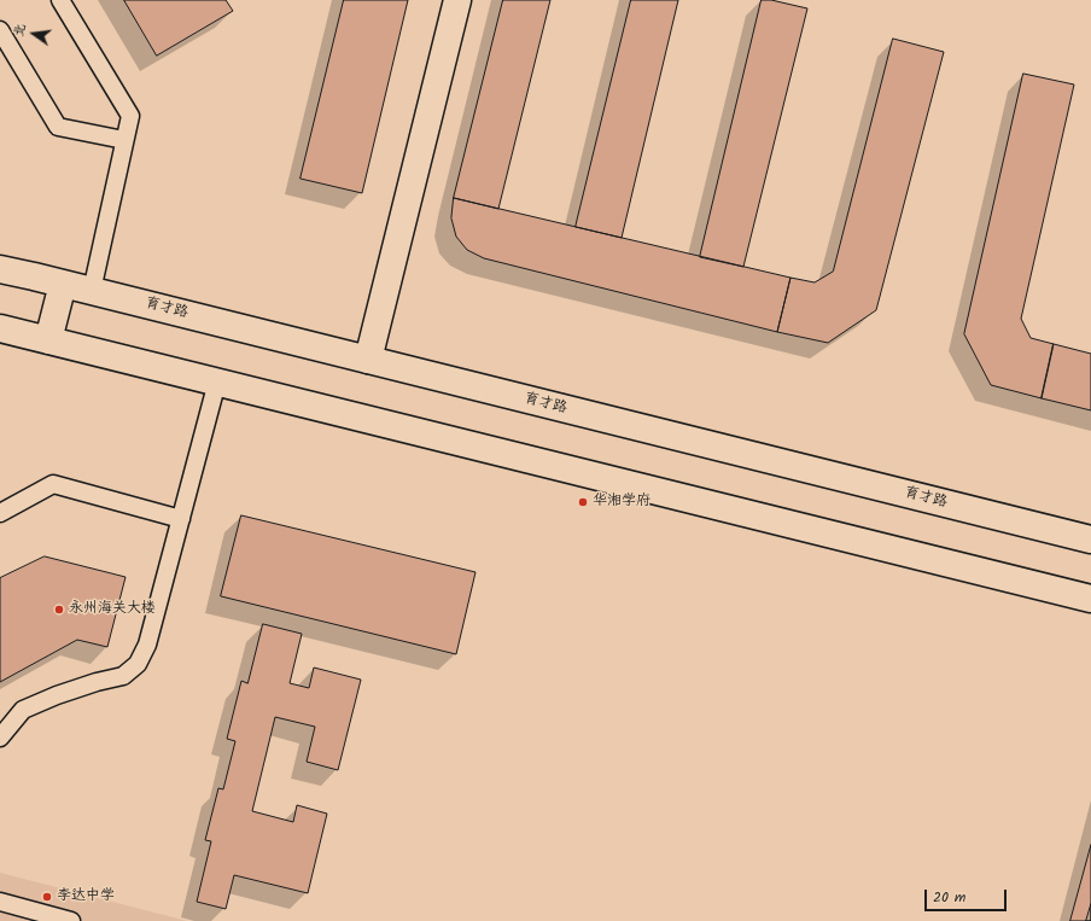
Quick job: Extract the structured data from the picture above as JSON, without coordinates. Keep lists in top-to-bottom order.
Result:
{
  "streets": {
    "main road": ["育才路"]
  },
  "places": ["华湘学府", "永州海关大楼", "李达中学"],
  "scale_bar": "20 m",
  "north": "left"
}
